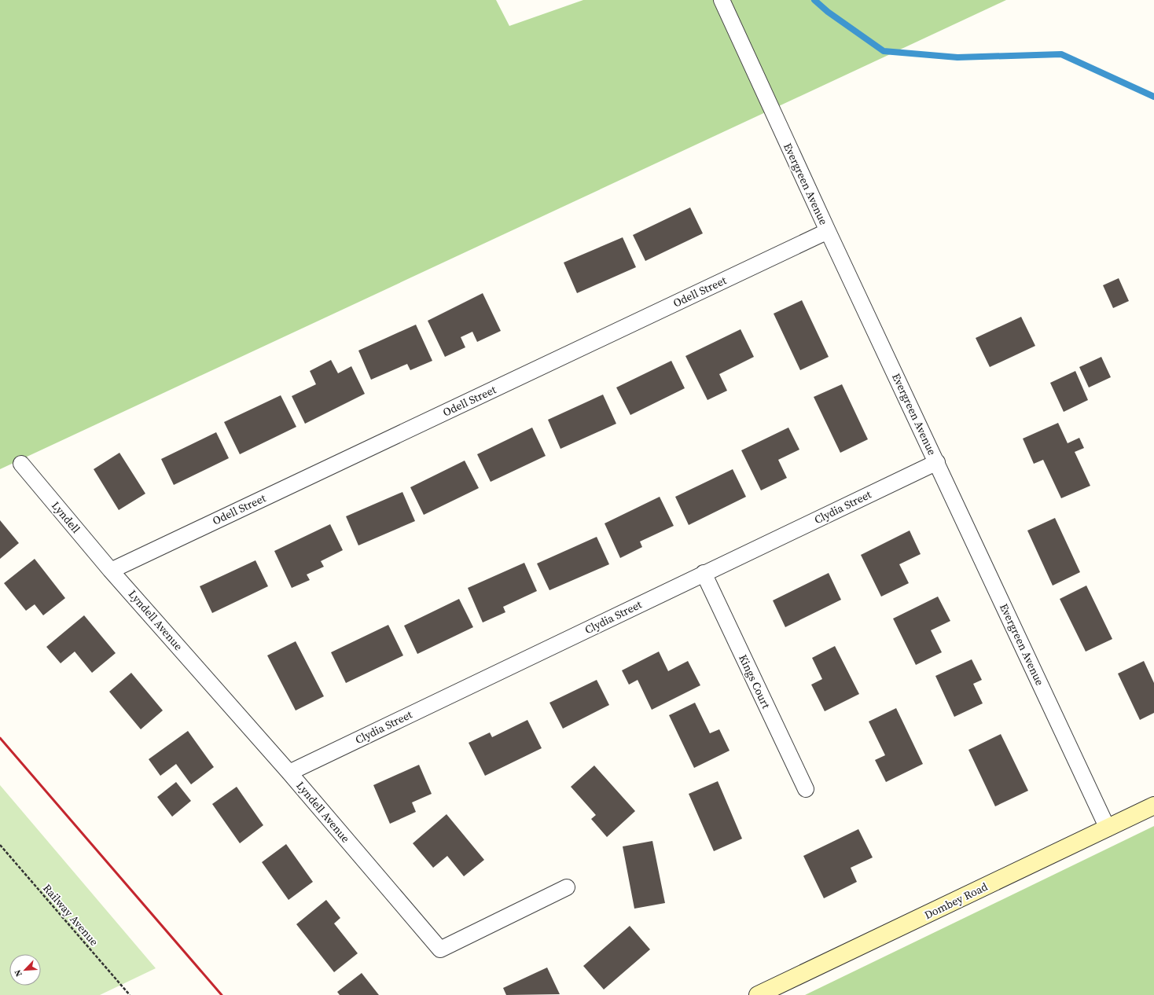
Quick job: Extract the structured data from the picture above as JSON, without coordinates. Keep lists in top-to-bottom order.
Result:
{
  "streets": {
    "street": [
      "Evergreen Avenue",
      "Odell Street",
      "Clydia Street",
      "Lyndell",
      "Lyndell Avenue",
      "Kings Court",
      "Dombey Road"
    ],
    "path": ["Railway Avenue"]
  },
  "crossings": [
    ["Evergreen Avenue", "Odell Street"],
    ["Evergreen Avenue", "Clydia Street"],
    ["Evergreen Avenue", "Dombey Road"],
    ["Odell Street", "Lyndell"],
    ["Odell Street", "Lyndell Avenue"],
    ["Clydia Street", "Lyndell Avenue"],
    ["Clydia Street", "Kings Court"],
    ["Lyndell", "Lyndell Avenue"]
  ],
  "north": "bottom left"
}
